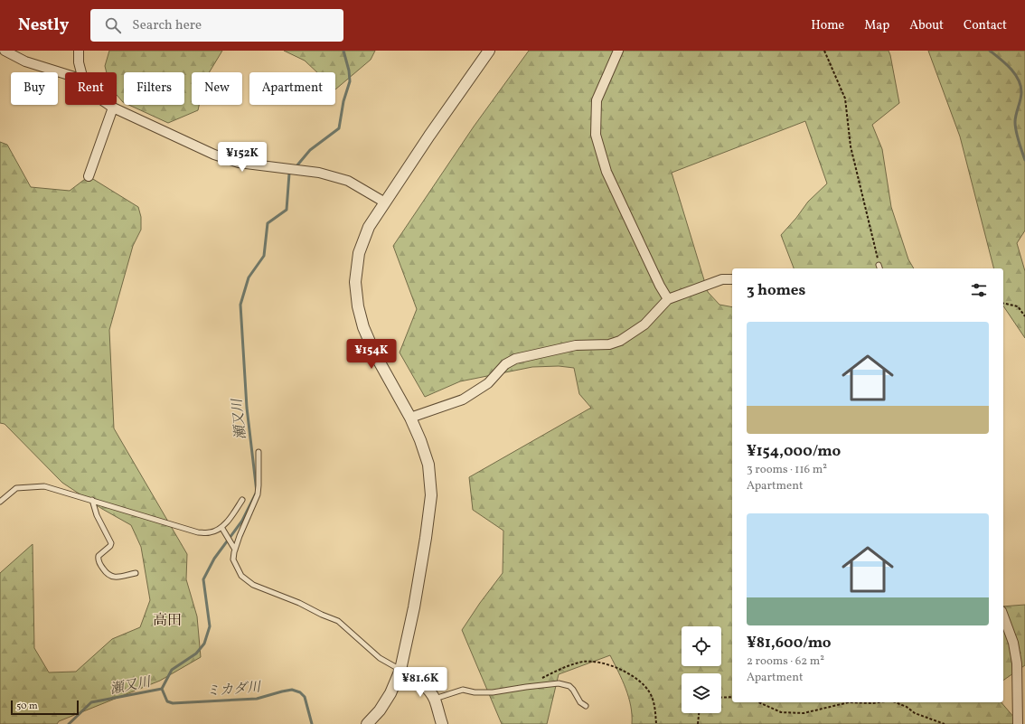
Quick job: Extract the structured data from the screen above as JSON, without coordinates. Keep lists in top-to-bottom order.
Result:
{
  "districts": ["高田"],
  "water": ["瀬又川", "ミカダ川"],
  "scale_bar": "50 m",
  "page": {
    "header": "Nestly",
    "search": "Search here",
    "nav": [
      "Home",
      "Map",
      "About",
      "Contact"
    ],
    "chip": [
      "Buy",
      "Rent",
      "Filters",
      "New",
      "Apartment"
    ],
    "price": ["¥152K", "¥154K", "¥81.6K"],
    "heading": "3 homes",
    "list": [
      {
        "name": "¥154,000/mo",
        "note": "3 rooms · 116 m² · Apartment"
      },
      {
        "name": "¥81,600/mo",
        "note": "2 rooms · 62 m² · Apartment"
      }
    ],
    "scale": "50 m"
  }
}
